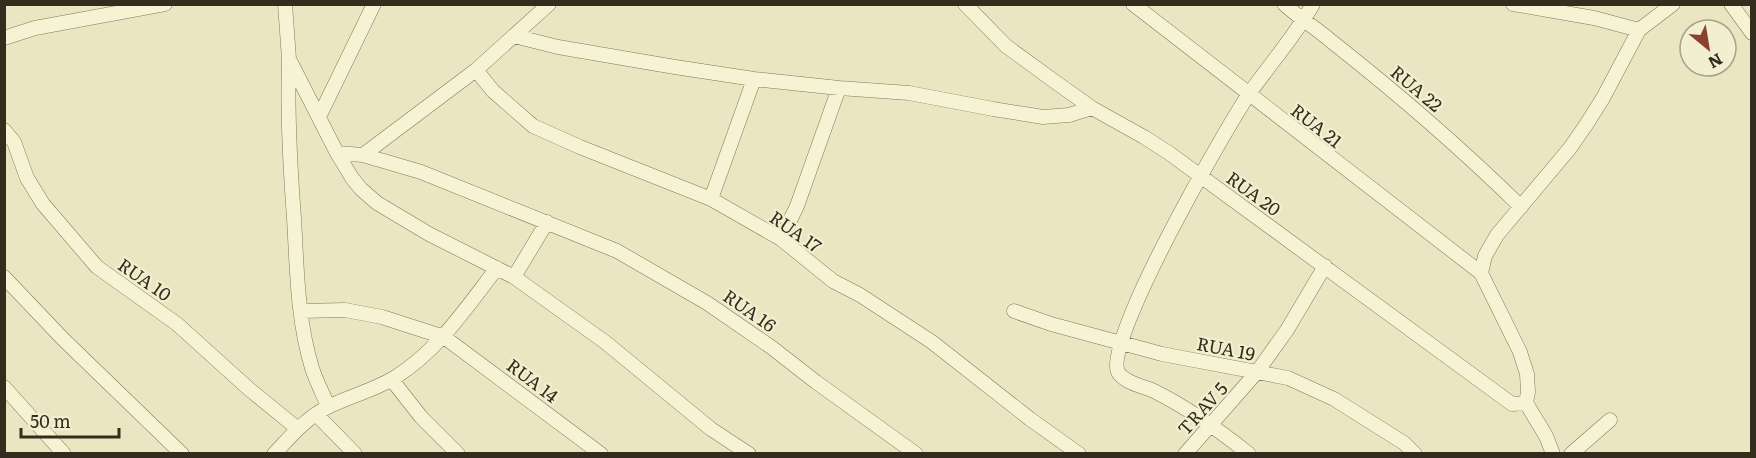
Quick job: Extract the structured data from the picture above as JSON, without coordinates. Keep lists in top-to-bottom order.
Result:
{
  "streets": {
    "street": [
      "RUA 22",
      "RUA 21",
      "RUA 20",
      "RUA 17",
      "RUA 10",
      "RUA 16",
      "RUA 19",
      "RUA 14",
      "TRAV 5"
    ]
  },
  "crossings": [
    ["RUA 20", "TRAV 5"],
    ["RUA 19", "TRAV 5"]
  ],
  "scale_bar": "50 m",
  "north": "bottom right"
}
